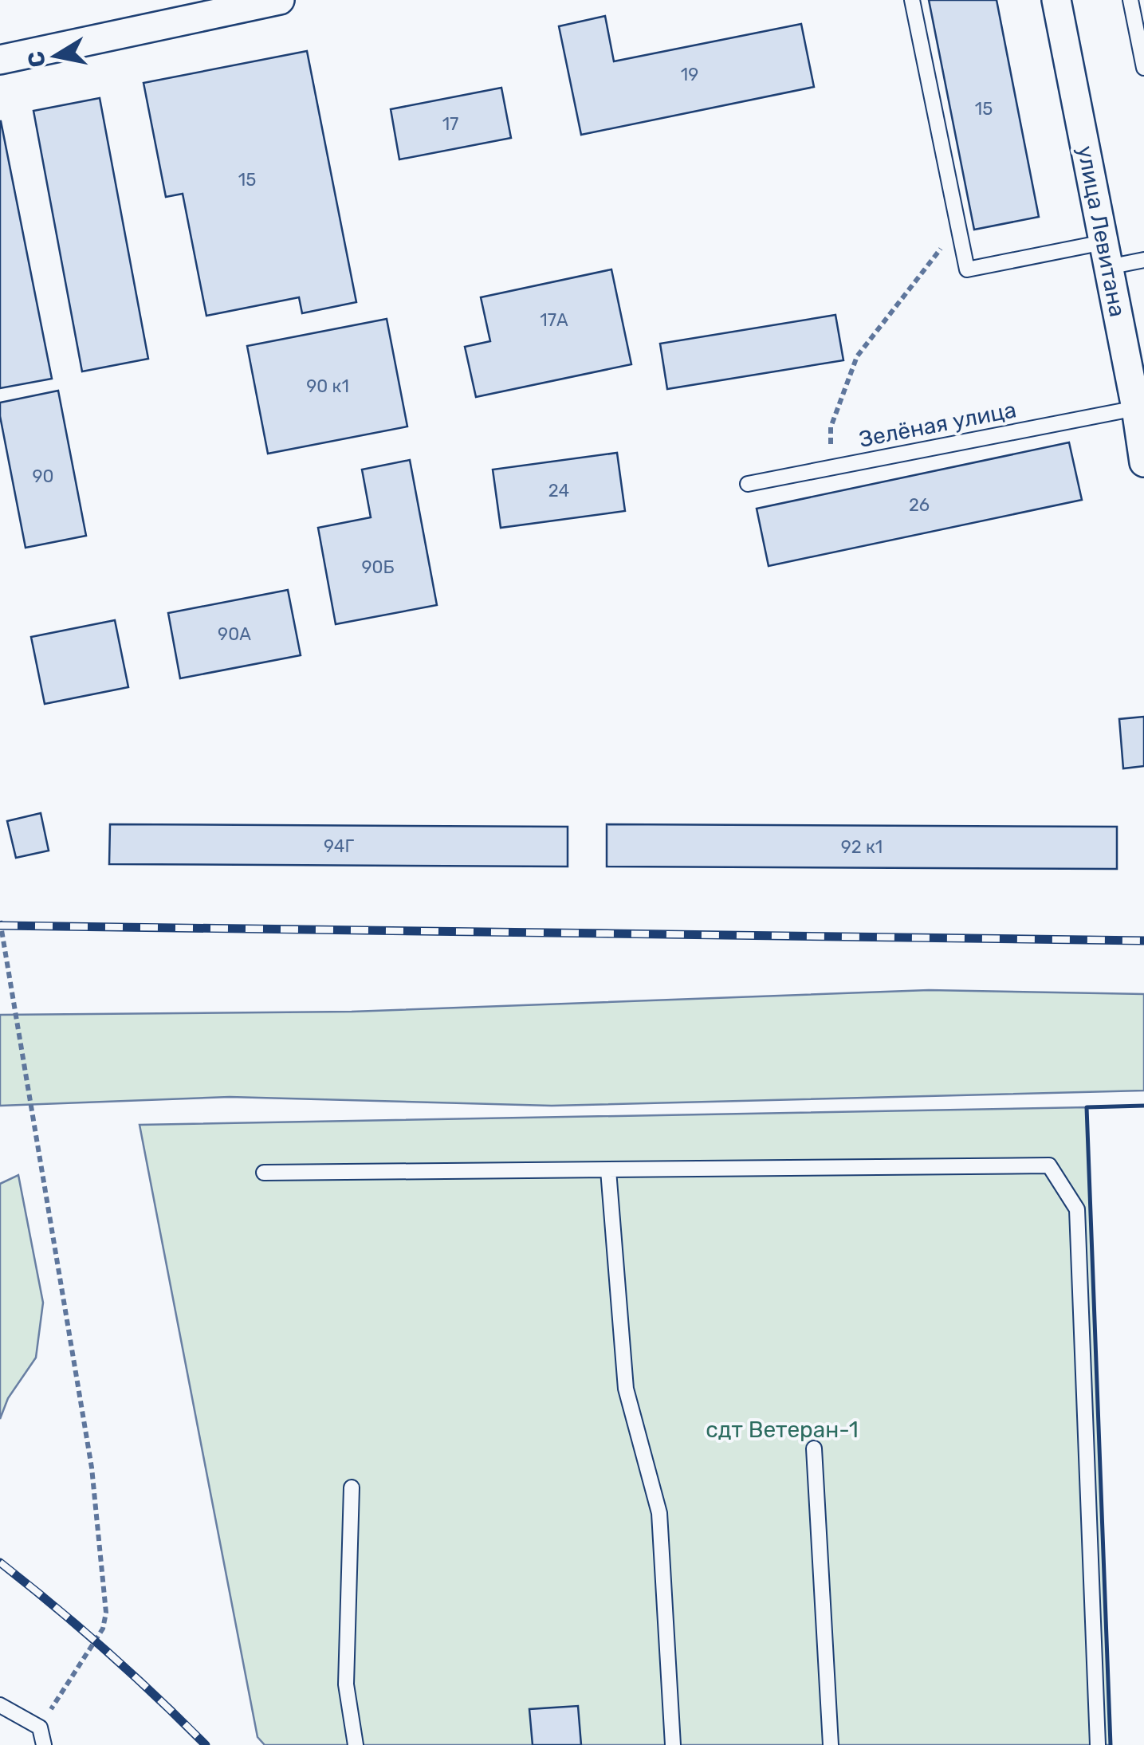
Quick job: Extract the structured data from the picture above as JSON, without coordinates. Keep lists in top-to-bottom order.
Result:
{
  "streets": {
    "street": ["улица Левитана"],
    "lane": ["Зелёная улица"]
  },
  "crossings": [
    ["улица Левитана", "Зелёная улица"]
  ],
  "parks": ["сдт Ветеран-1"],
  "house_numbers": [
    "19",
    "15",
    "17",
    "15",
    "17А",
    "90 к1",
    "90",
    "24",
    "26",
    "90Б",
    "90А",
    "94Г",
    "92 к1"
  ],
  "north": "left"
}
